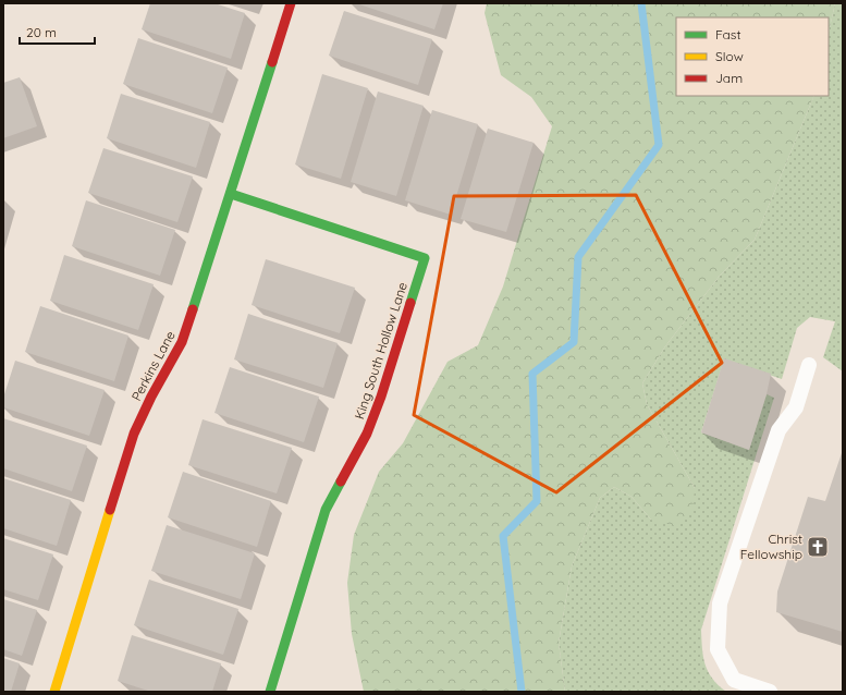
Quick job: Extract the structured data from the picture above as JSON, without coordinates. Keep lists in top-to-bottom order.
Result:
{
  "streets": {
    "street": ["King South Hollow Lane", "Perkins Lane"]
  },
  "crossings": [
    ["King South Hollow Lane", "Perkins Lane"]
  ],
  "places": {
    "church": ["Christ Fellowship"]
  },
  "legend": ["Fast", "Slow", "Jam"],
  "scale_bar": "20 m"
}
